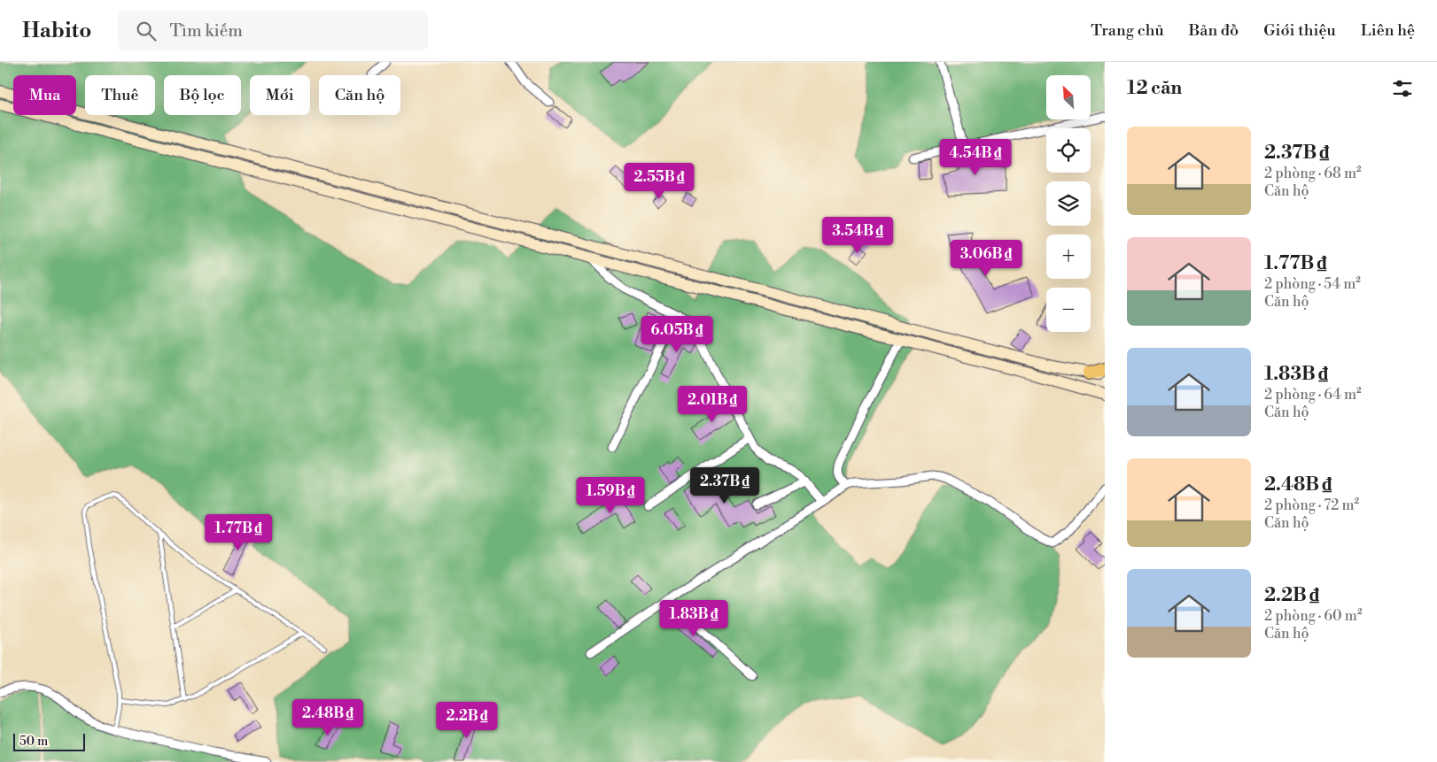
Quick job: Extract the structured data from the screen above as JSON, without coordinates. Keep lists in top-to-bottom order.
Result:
{
  "scale_bar": "50 m",
  "north": "top left",
  "page": {
    "header": "Habito",
    "search": "Tìm kiếm",
    "nav": [
      "Trang chủ",
      "Bản đồ",
      "Giới thiệu",
      "Liên hệ"
    ],
    "heading": "12 căn",
    "map_buttons": ["+", "−"],
    "chip": [
      "Mua",
      "Thuê",
      "Bộ lọc",
      "Mới",
      "Căn hộ"
    ],
    "list": [
      {
        "name": "2.37B ₫",
        "note": "2 phòng · 68 m² · Căn hộ"
      },
      {
        "name": "1.77B ₫",
        "note": "2 phòng · 54 m² · Căn hộ"
      },
      {
        "name": "1.83B ₫",
        "note": "2 phòng · 64 m² · Căn hộ"
      },
      {
        "name": "2.48B ₫",
        "note": "2 phòng · 72 m² · Căn hộ"
      },
      {
        "name": "2.2B ₫",
        "note": "2 phòng · 60 m² · Căn hộ"
      }
    ],
    "price": [
      "4.54B ₫",
      "2.55B ₫",
      "3.54B ₫",
      "3.06B ₫",
      "6.05B ₫",
      "2.01B ₫",
      "2.37B ₫",
      "1.59B ₫",
      "1.77B ₫",
      "1.83B ₫",
      "2.48B ₫",
      "2.2B ₫"
    ],
    "scale": "50 m"
  }
}
